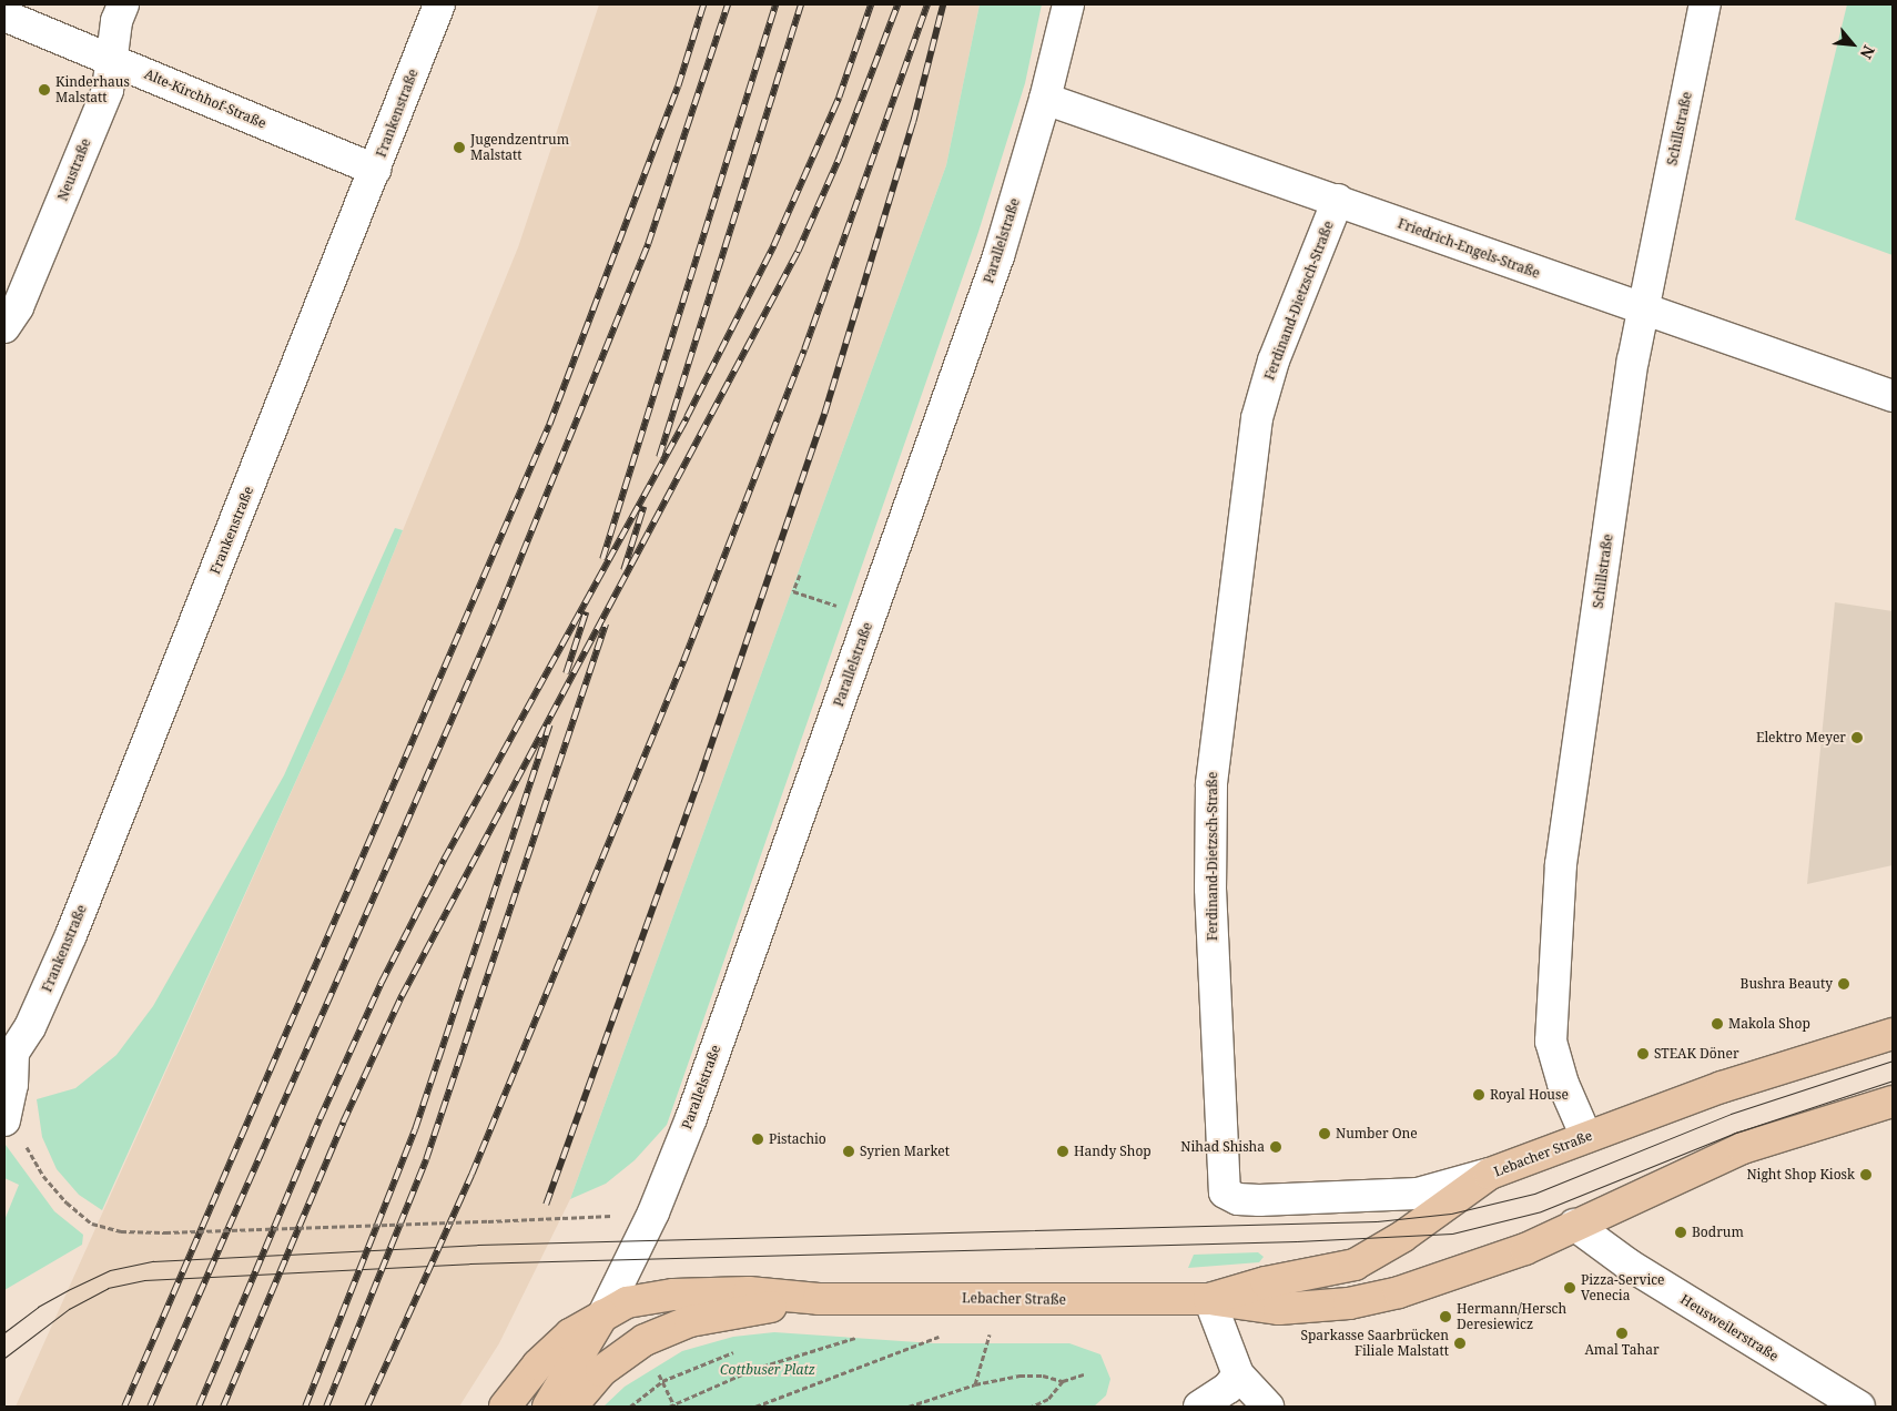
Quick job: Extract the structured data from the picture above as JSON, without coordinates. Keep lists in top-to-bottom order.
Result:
{
  "streets": {
    "main road": ["Lebacher Straße"],
    "street": [
      "Alte-Kirchhof-Straße",
      "Frankenstraße",
      "Schillstraße",
      "Neustraße",
      "Parallelstraße",
      "Friedrich-Engels-Straße",
      "Ferdinand-Dietzsch-Straße",
      "Heusweilerstraße"
    ]
  },
  "crossings": [
    ["Alte-Kirchhof-Straße", "Frankenstraße"],
    ["Alte-Kirchhof-Straße", "Neustraße"],
    ["Schillstraße", "Friedrich-Engels-Straße"],
    ["Schillstraße", "Lebacher Straße"],
    ["Parallelstraße", "Friedrich-Engels-Straße"],
    ["Parallelstraße", "Lebacher Straße"],
    ["Friedrich-Engels-Straße", "Ferdinand-Dietzsch-Straße"],
    ["Ferdinand-Dietzsch-Straße", "Lebacher Straße"],
    ["Lebacher Straße", "Heusweilerstraße"]
  ],
  "parks": ["Cottbuser Platz"],
  "places": [
    "Kinderhaus Malstatt",
    "Jugendzentrum Malstatt",
    "Elektro Meyer",
    "Bushra Beauty",
    "Makola Shop",
    "STEAK Döner",
    "Royal House",
    "Number One",
    "Pistachio",
    "Nihad Shisha",
    "Syrien Market",
    "Handy Shop",
    "Night Shop Kiosk",
    "Bodrum",
    "Pizza-Service Venecia",
    "Hermann/Hersch Deresiewicz",
    "Amal Tahar",
    "Sparkasse Saarbrücken Filiale Malstatt"
  ],
  "north": "bottom right"
}
